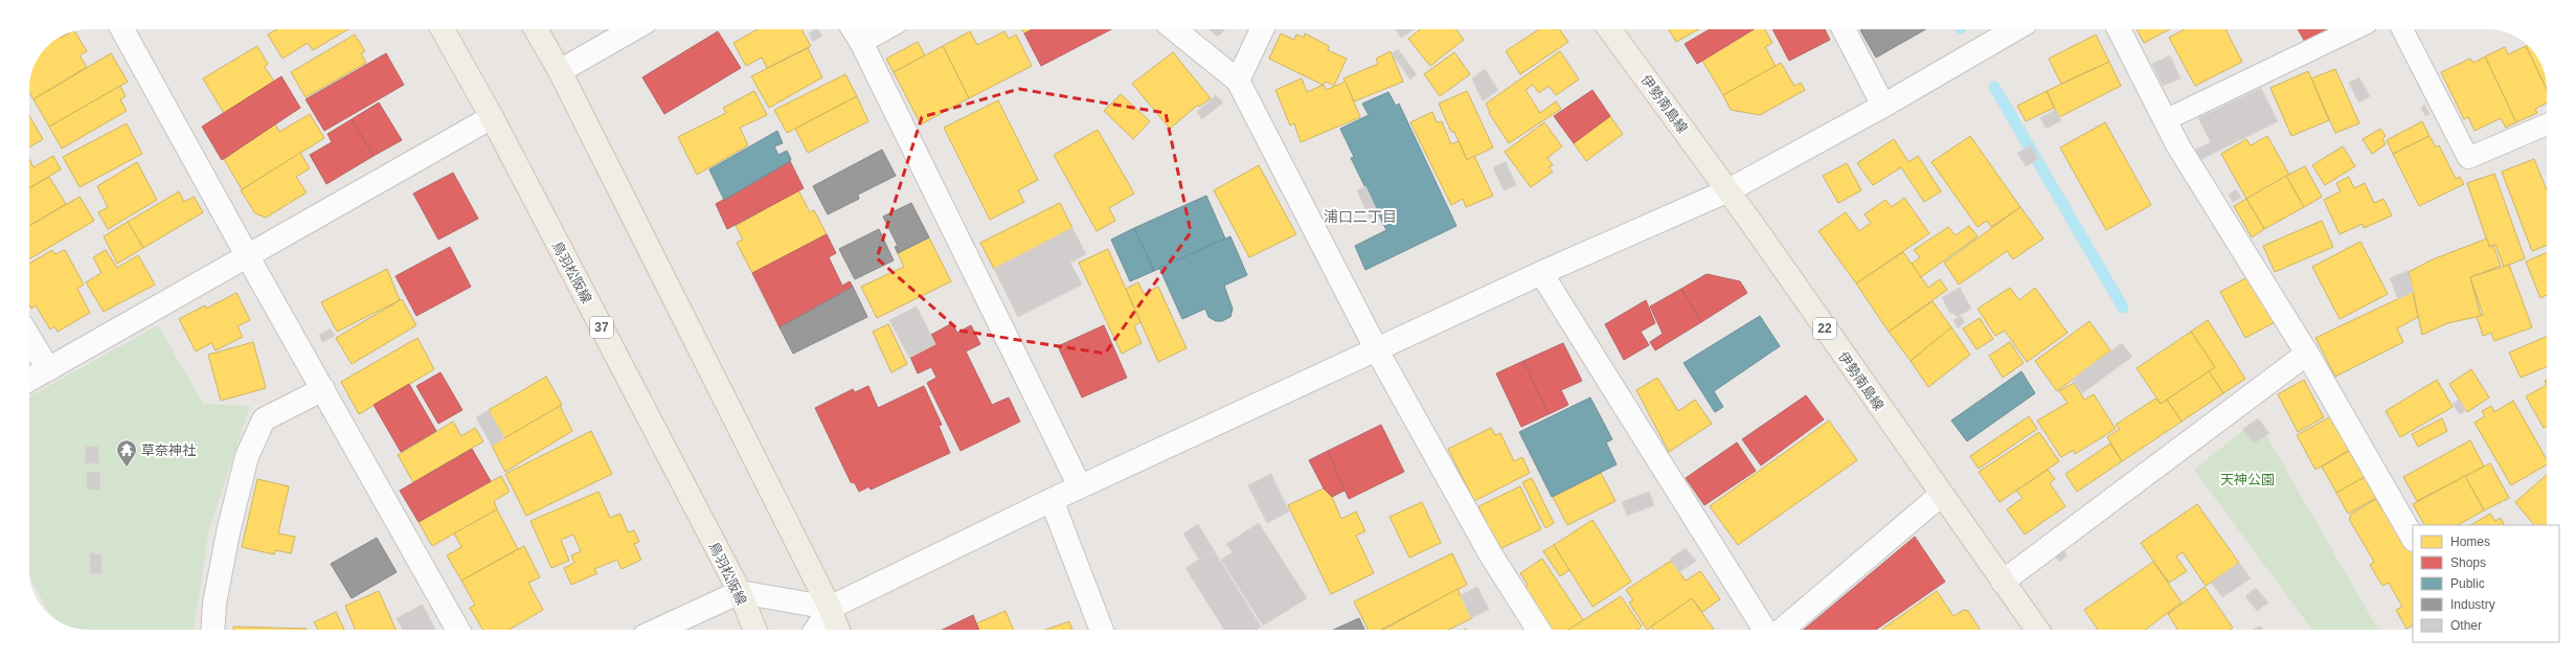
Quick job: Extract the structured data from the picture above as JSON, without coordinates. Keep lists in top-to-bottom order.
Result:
{
  "streets": {
    "main road": [
      "伊勢南島線",
      "鳥羽松阪線",
      "37",
      "22"
    ]
  },
  "districts": ["浦口二丁目"],
  "parks": ["天神公園"],
  "places": {
    "temple": ["草奈神社"]
  },
  "legend": [
    "Homes",
    "Shops",
    "Public",
    "Industry",
    "Other"
  ]
}
